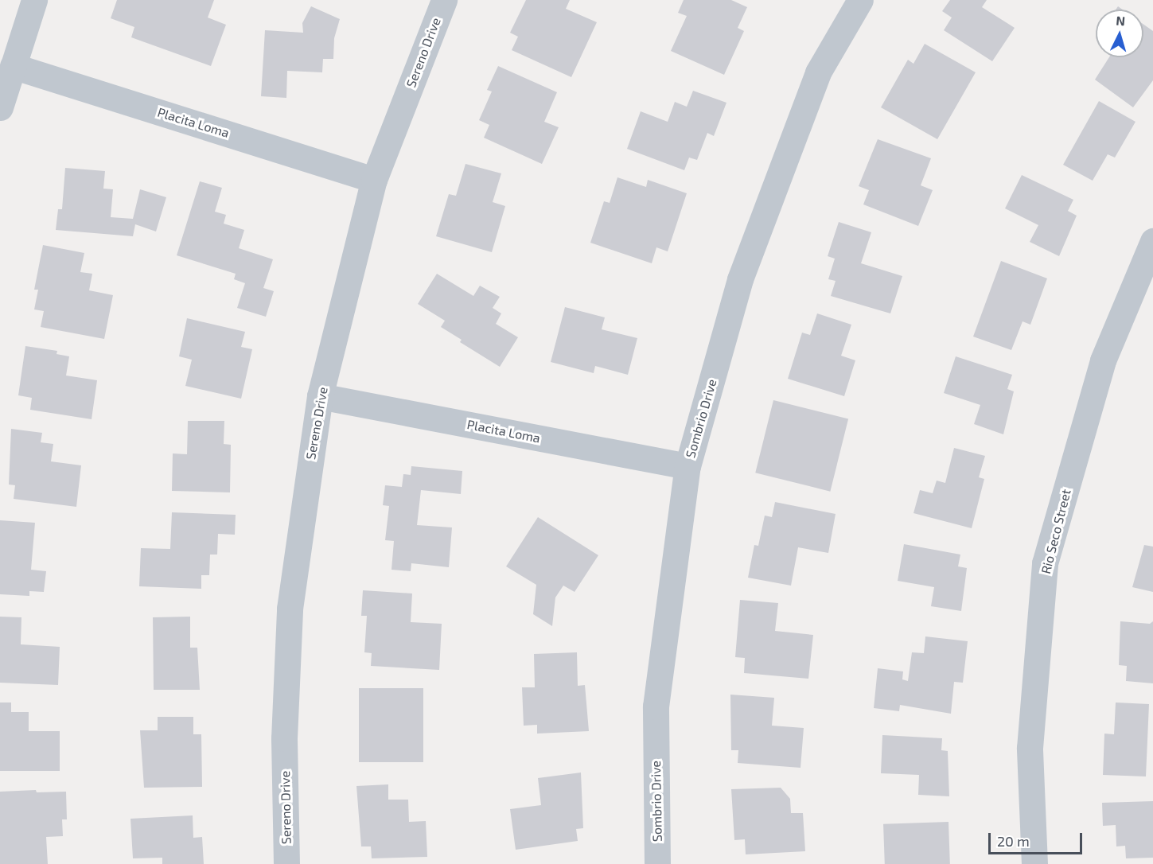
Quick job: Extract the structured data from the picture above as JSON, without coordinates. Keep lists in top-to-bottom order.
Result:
{
  "streets": {
    "street": [
      "Sereno Drive",
      "Placita Loma",
      "Sombrio Drive",
      "Rio Seco Street"
    ]
  },
  "crossings": [
    ["Sereno Drive", "Placita Loma"],
    ["Placita Loma", "Sombrio Drive"]
  ],
  "scale_bar": "20 m",
  "north": "top"
}
